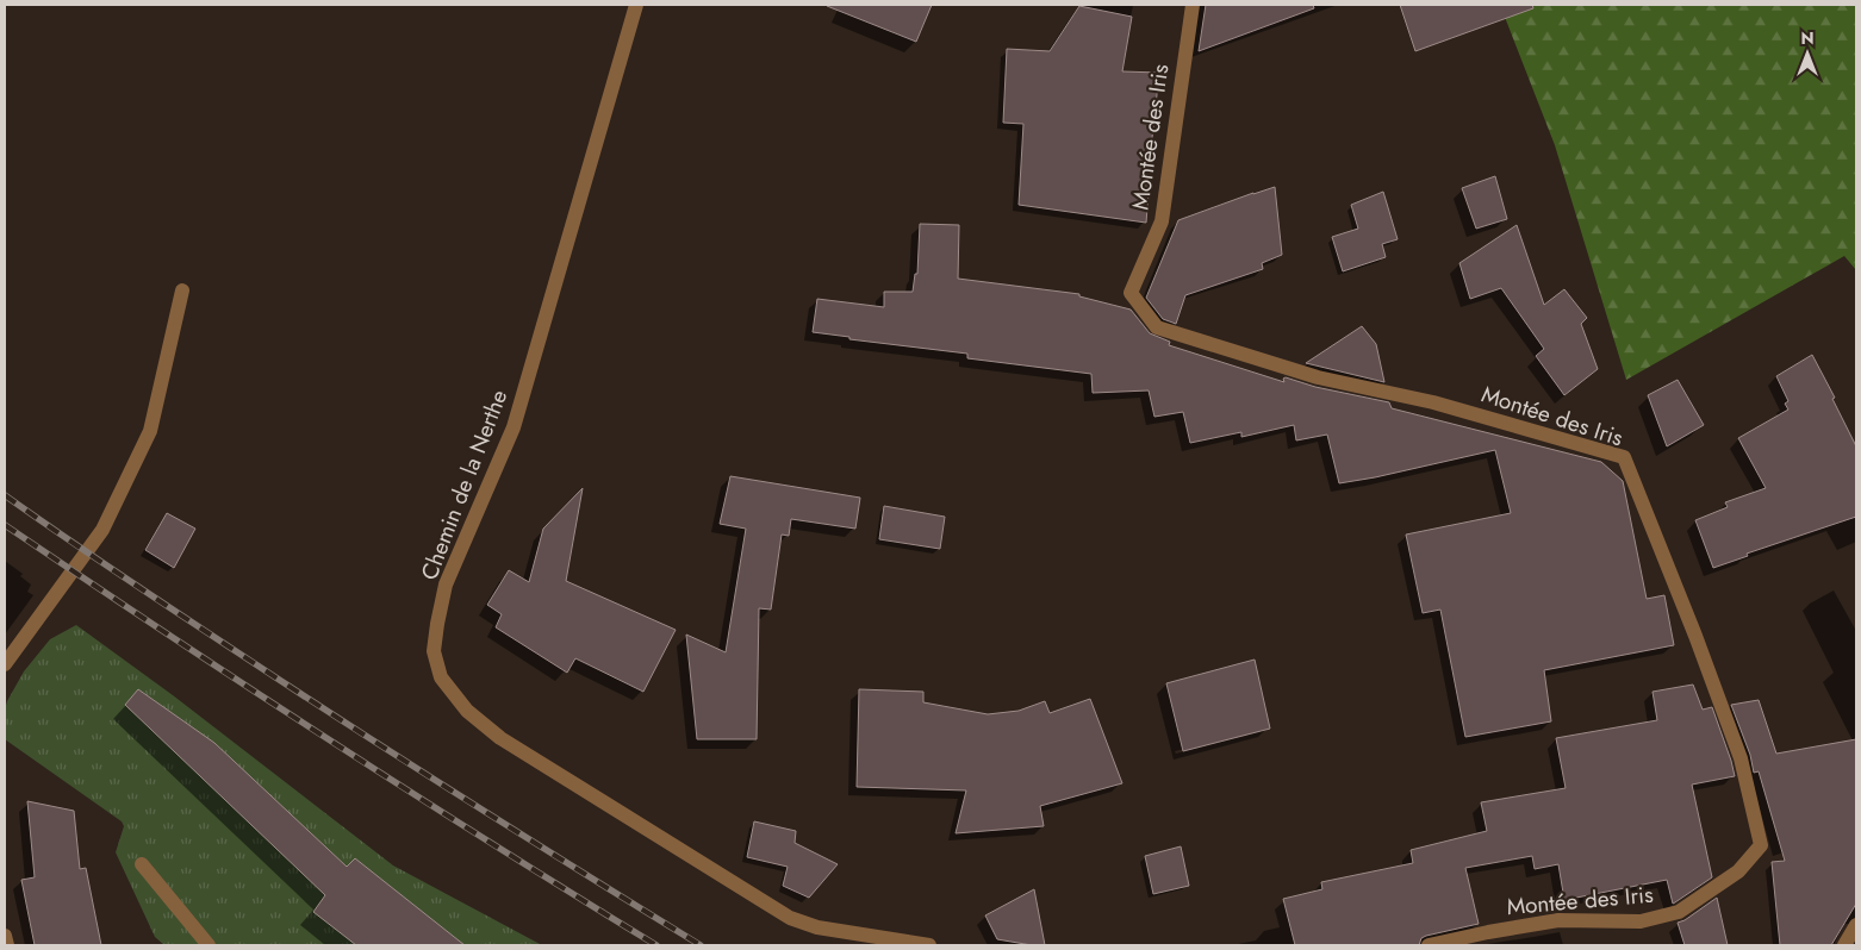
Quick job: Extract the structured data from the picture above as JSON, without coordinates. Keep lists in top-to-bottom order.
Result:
{
  "streets": {
    "street": ["Montée des Iris", "Chemin de la Nerthe"]
  },
  "north": "top"
}
